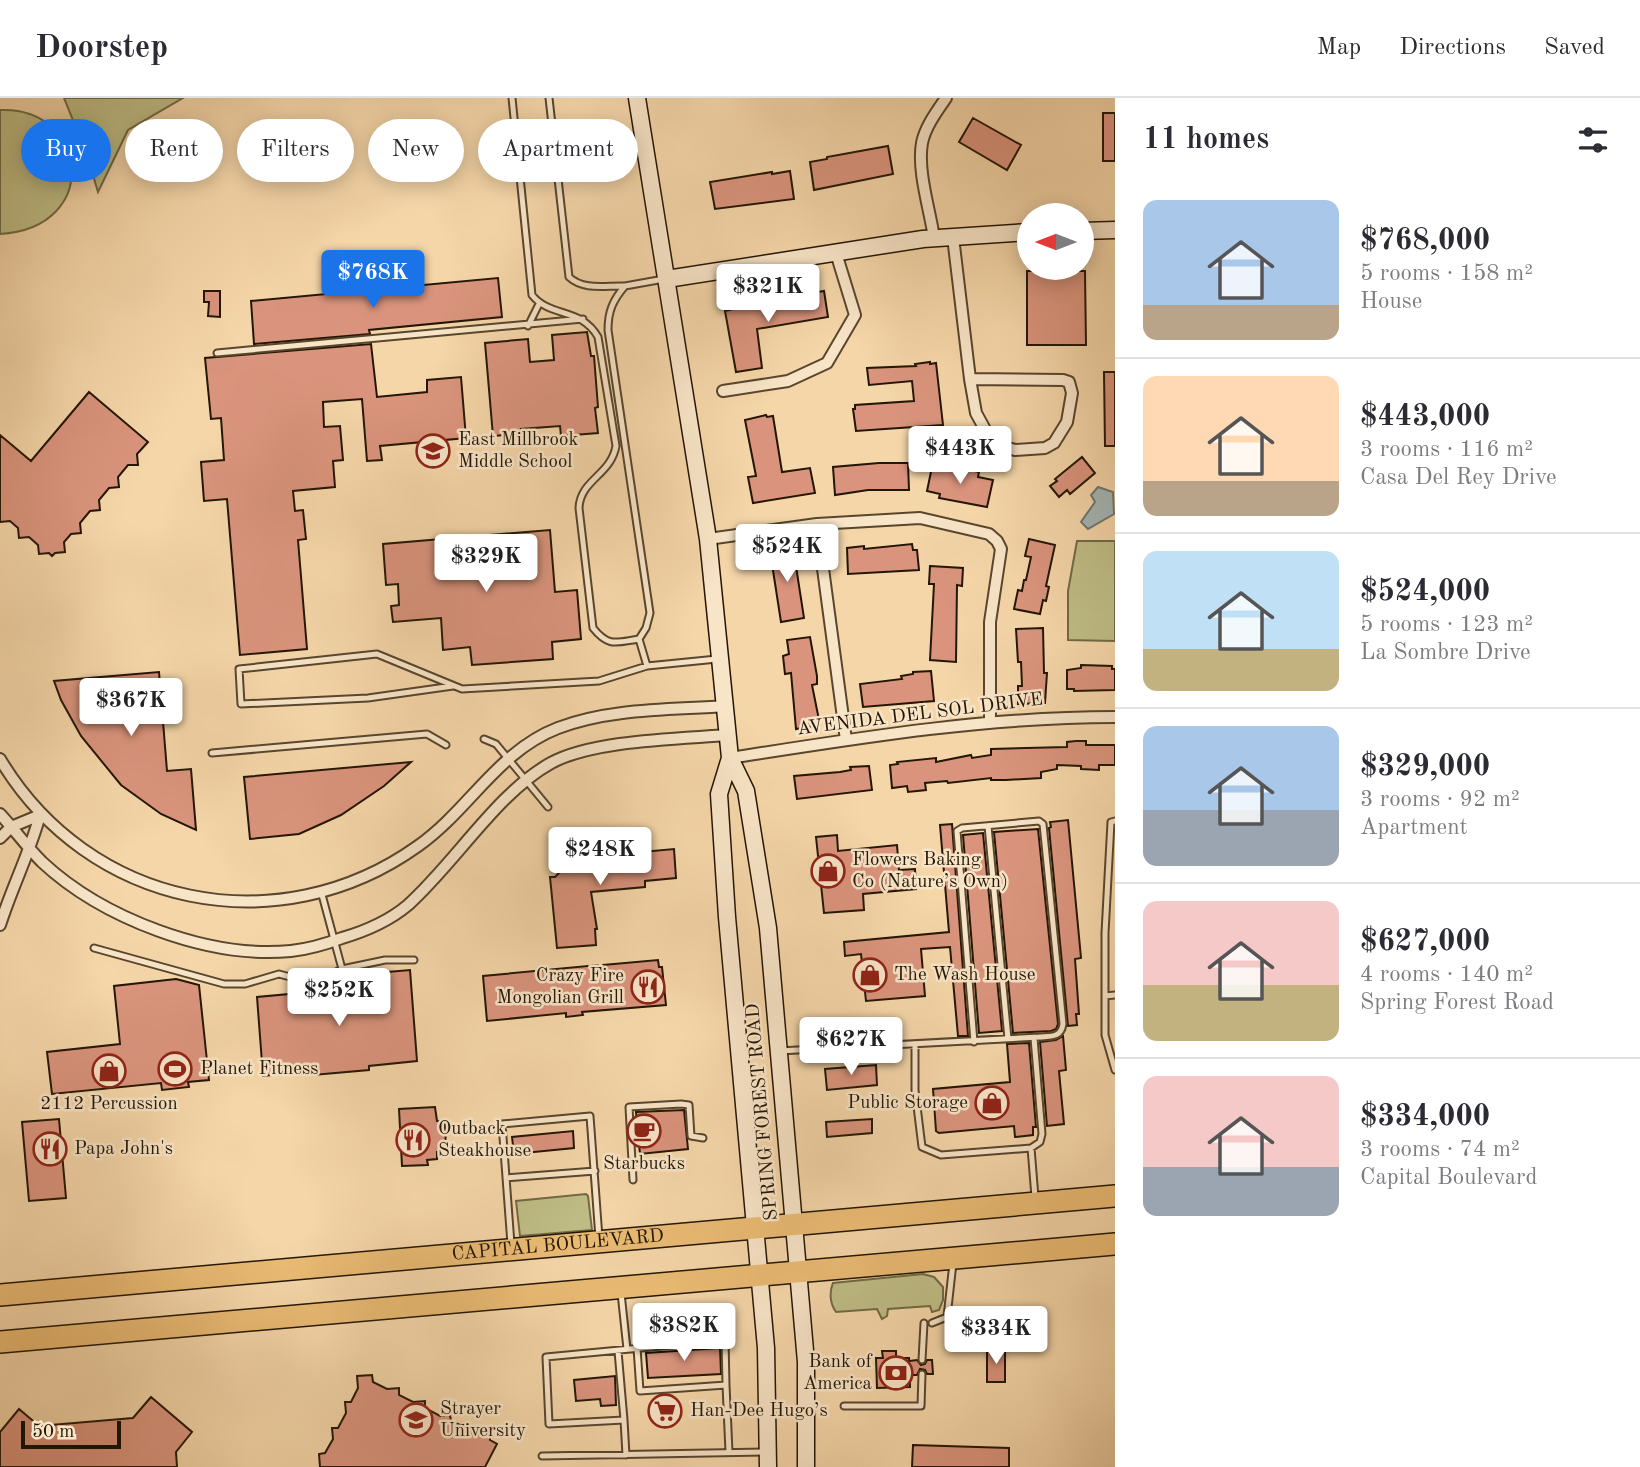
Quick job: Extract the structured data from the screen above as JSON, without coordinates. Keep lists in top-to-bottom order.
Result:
{
  "streets": {
    "highway": ["CAPITAL BOULEVARD"],
    "main road": ["SPRING FOREST ROAD"],
    "street": ["AVENIDA DEL SOL DRIVE"]
  },
  "crossings": [
    ["AVENIDA DEL SOL DRIVE", "SPRING FOREST ROAD"],
    ["SPRING FOREST ROAD", "CAPITAL BOULEVARD"]
  ],
  "places": {
    "school or university": ["East Millbrook Middle School", "Strayer University"],
    "shop": [
      "Flowers Baking Co (Nature’s Own)",
      "The Wash House",
      "2112 Percussion",
      "Public Storage"
    ],
    "restaurant": ["Crazy Fire Mongolian Grill", "Outback Steakhouse", "Papa John's"],
    "sports": ["Planet Fitness"],
    "cafe": ["Starbucks"],
    "bank": ["Bank of America"],
    "supermarket": ["Han-Dee Hugo’s"]
  },
  "scale_bar": "50 m",
  "north": "left",
  "page": {
    "header": "Doorstep",
    "nav": ["Map", "Directions", "Saved"],
    "heading": "11 homes",
    "chip": [
      "Buy",
      "Rent",
      "Filters",
      "New",
      "Apartment"
    ],
    "list": [
      {
        "name": "$768,000",
        "note": "5 rooms · 158 m² · House"
      },
      {
        "name": "$443,000",
        "note": "3 rooms · 116 m² · Casa Del Rey Drive"
      },
      {
        "name": "$524,000",
        "note": "5 rooms · 123 m² · La Sombre Drive"
      },
      {
        "name": "$329,000",
        "note": "3 rooms · 92 m² · Apartment"
      },
      {
        "name": "$627,000",
        "note": "4 rooms · 140 m² · Spring Forest Road"
      },
      {
        "name": "$334,000",
        "note": "3 rooms · 74 m² · Capital Boulevard"
      }
    ],
    "price": [
      "$768K",
      "$321K",
      "$443K",
      "$524K",
      "$329K",
      "$367K",
      "$248K",
      "$252K",
      "$627K",
      "$382K",
      "$334K"
    ],
    "scale": "50 m"
  }
}
